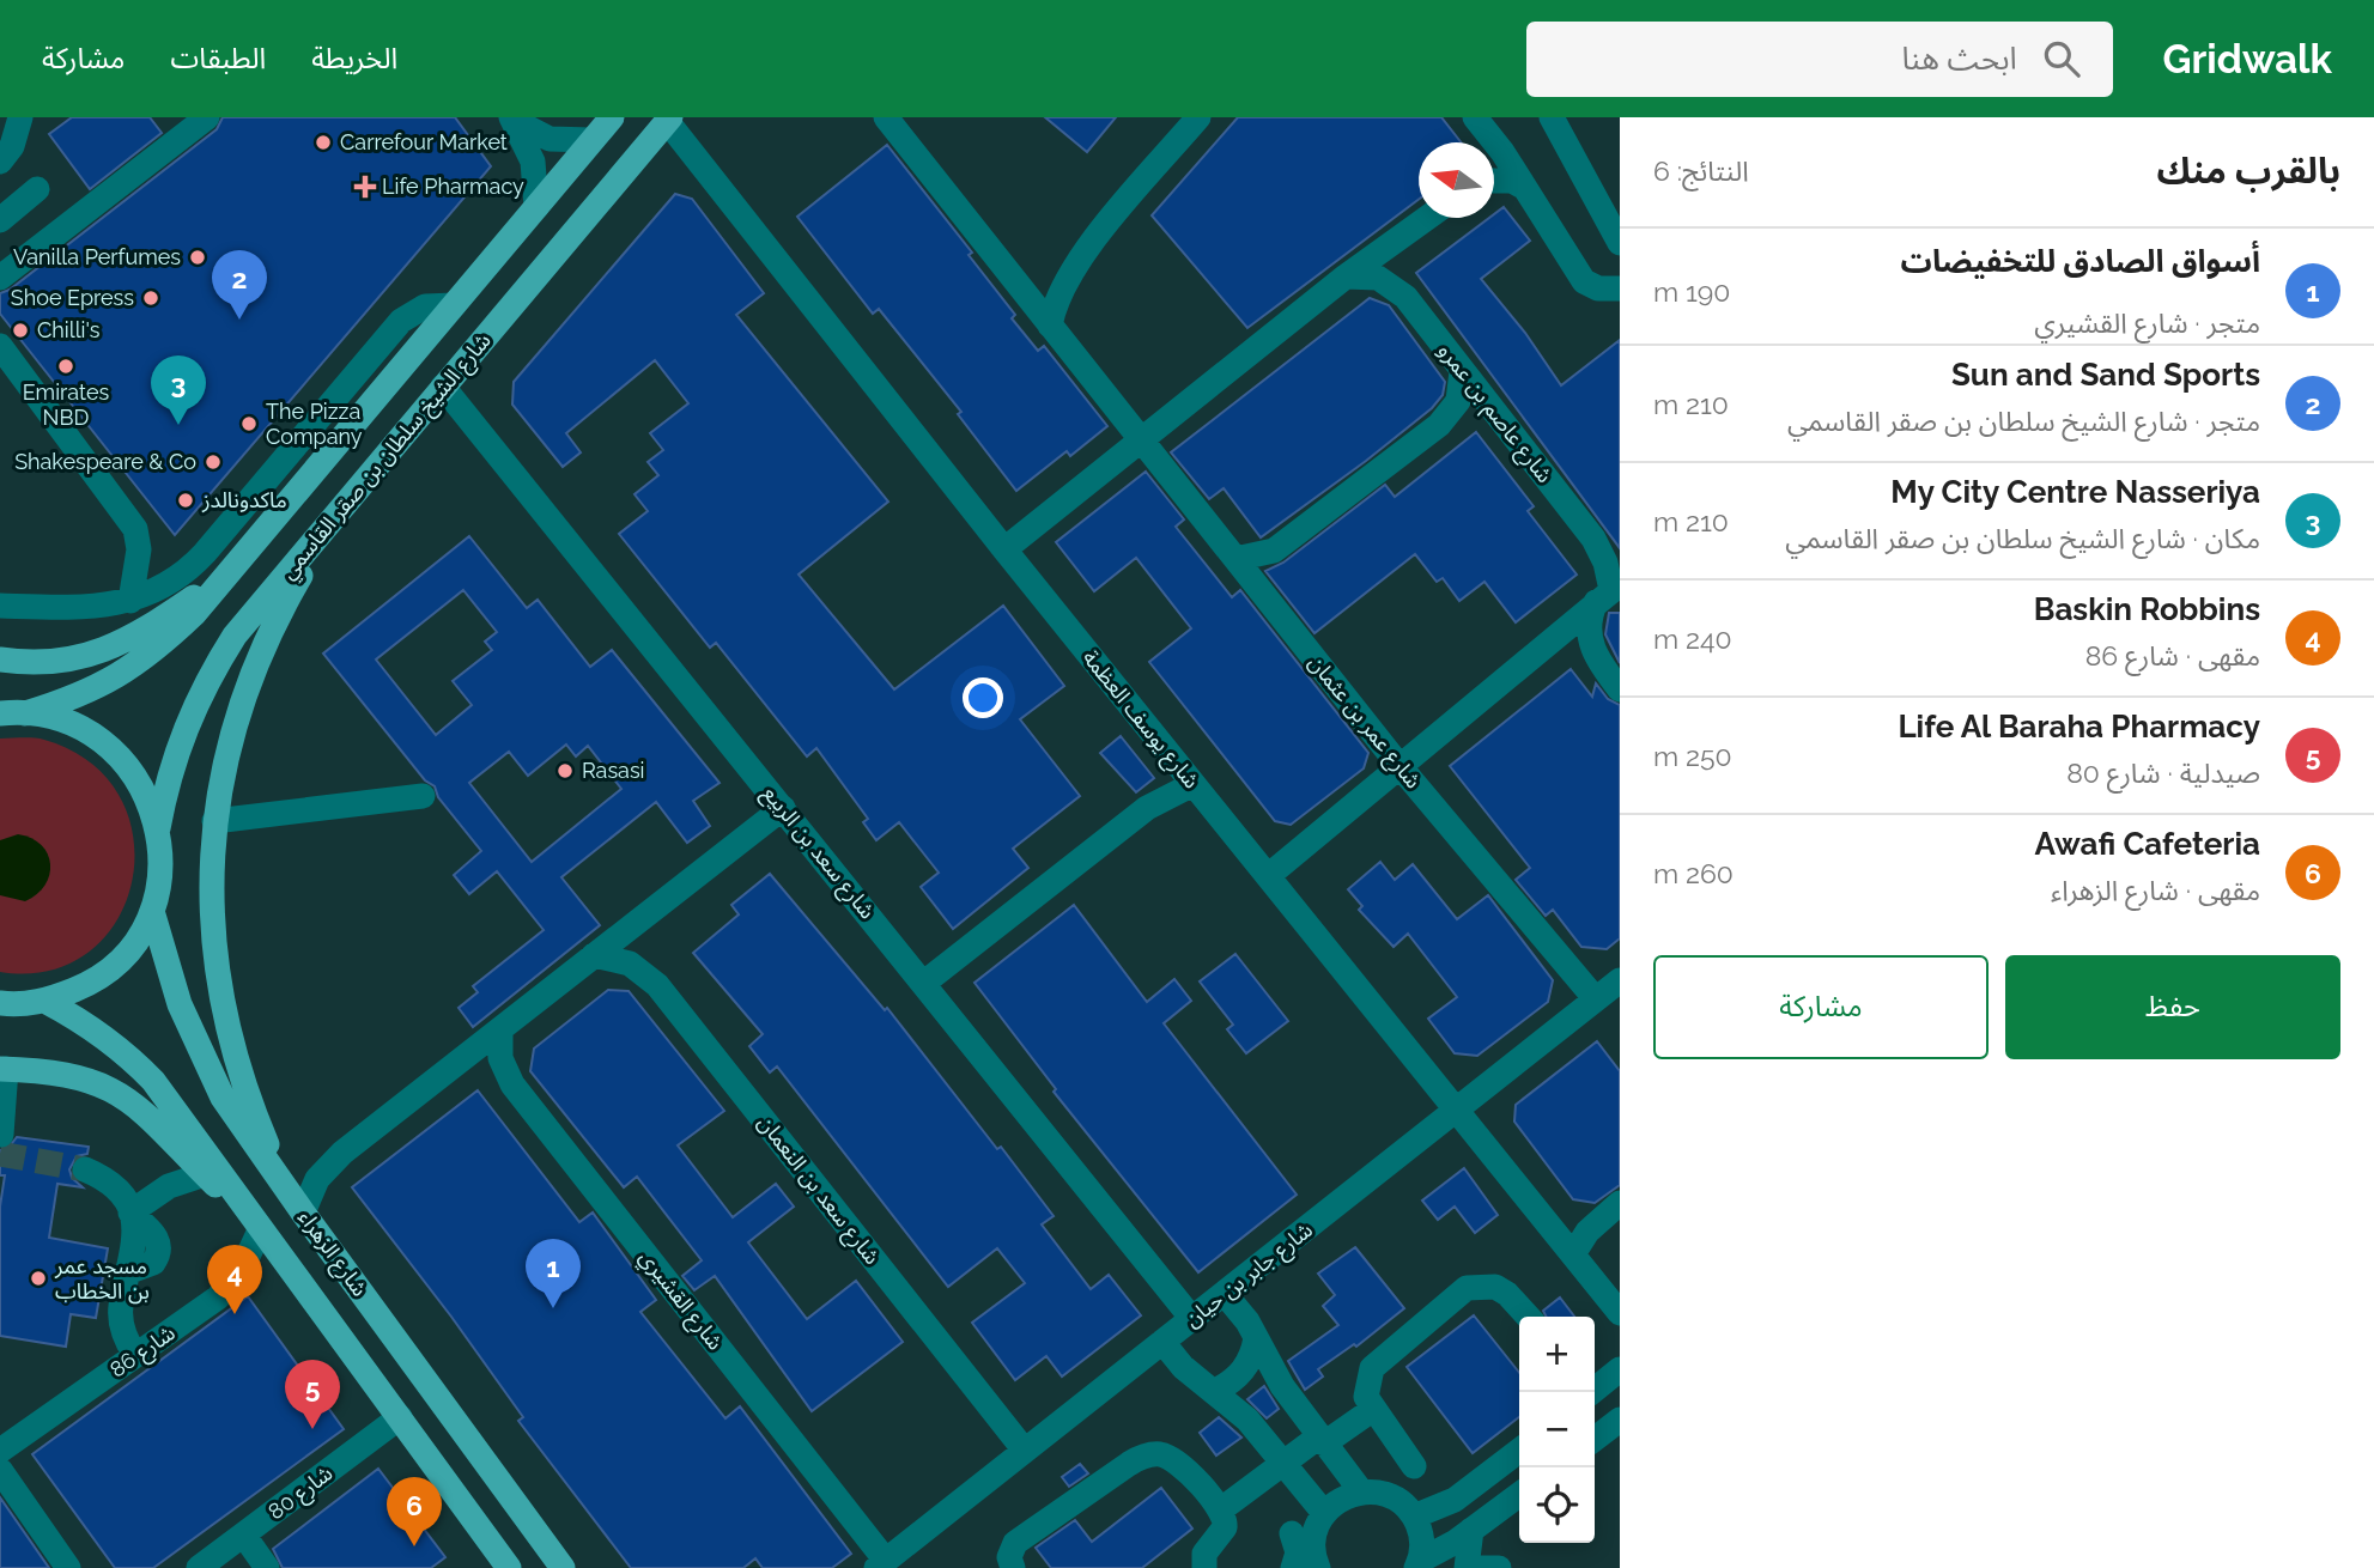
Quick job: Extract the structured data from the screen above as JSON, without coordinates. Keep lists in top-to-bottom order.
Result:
{
  "streets": {
    "main road": ["شارع الشيخ سلطان بن صقر القاسمي", "شارع الزهراء"],
    "street": [
      "شارع عاصم بن عمرو",
      "شارع يوسف العظمة",
      "شارع عمر بن عثمان",
      "شارع سعد بن الربيع",
      "شارع سعد بن النعمان",
      "شارع جابر بن حيان",
      "شارع القشيري",
      "شارع 86",
      "شارع 80"
    ]
  },
  "crossings": [
    ["شارع الشيخ سلطان بن صقر القاسمي", "شارع يوسف العظمة"],
    ["شارع الشيخ سلطان بن صقر القاسمي", "شارع سعد بن الربيع"],
    ["شارع يوسف العظمة", "شارع جابر بن حيان"],
    ["شارع عمر بن عثمان", "شارع جابر بن حيان"],
    ["شارع سعد بن الربيع", "شارع جابر بن حيان"],
    ["شارع سعد بن النعمان", "شارع جابر بن حيان"],
    ["شارع الزهراء", "شارع 86"],
    ["شارع الزهراء", "شارع 80"],
    ["شارع جابر بن حيان", "شارع القشيري"]
  ],
  "places": {
    "other": [
      "Carrefour Market",
      "Vanilla Perfumes",
      "Shoe Epress",
      "Chilli's",
      "Emirates NBD",
      "The Pizza Company",
      "Shakespeare & Co",
      "ماكدونالدز",
      "Rasasi",
      "مسجد عمر بن الخطاب"
    ],
    "health": ["Life Pharmacy"]
  },
  "north": "left",
  "page": {
    "header": "Gridwalk",
    "search": "ابحث هنا",
    "nav": ["الخريطة", "الطبقات", "مشاركة"],
    "heading": ["بالقرب منك", "النتائج: 6"],
    "list": [
      {
        "mark": "1",
        "name": "أسواق الصادق للتخفيضات",
        "note": "متجر · شارع القشيري",
        "value": "190 m"
      },
      {
        "mark": "2",
        "name": "Sun and Sand Sports",
        "note": "متجر · شارع الشيخ سلطان بن صقر القاسمي",
        "value": "210 m"
      },
      {
        "mark": "3",
        "name": "My City Centre Nasseriya",
        "note": "مكان · شارع الشيخ سلطان بن صقر القاسمي",
        "value": "210 m"
      },
      {
        "mark": "4",
        "name": "Baskin Robbins",
        "note": "مقهى · شارع 86",
        "value": "240 m"
      },
      {
        "mark": "5",
        "name": "Life Al Baraha Pharmacy",
        "note": "صيدلية · شارع 80",
        "value": "250 m"
      },
      {
        "mark": "6",
        "name": "Awafi Cafeteria",
        "note": "مقهى · شارع الزهراء",
        "value": "260 m"
      }
    ],
    "pins": [
      "2",
      "3",
      "1",
      "4",
      "5",
      "6"
    ],
    "buttons": ["حفظ", "مشاركة"],
    "map_buttons": ["+", "−"]
  }
}
